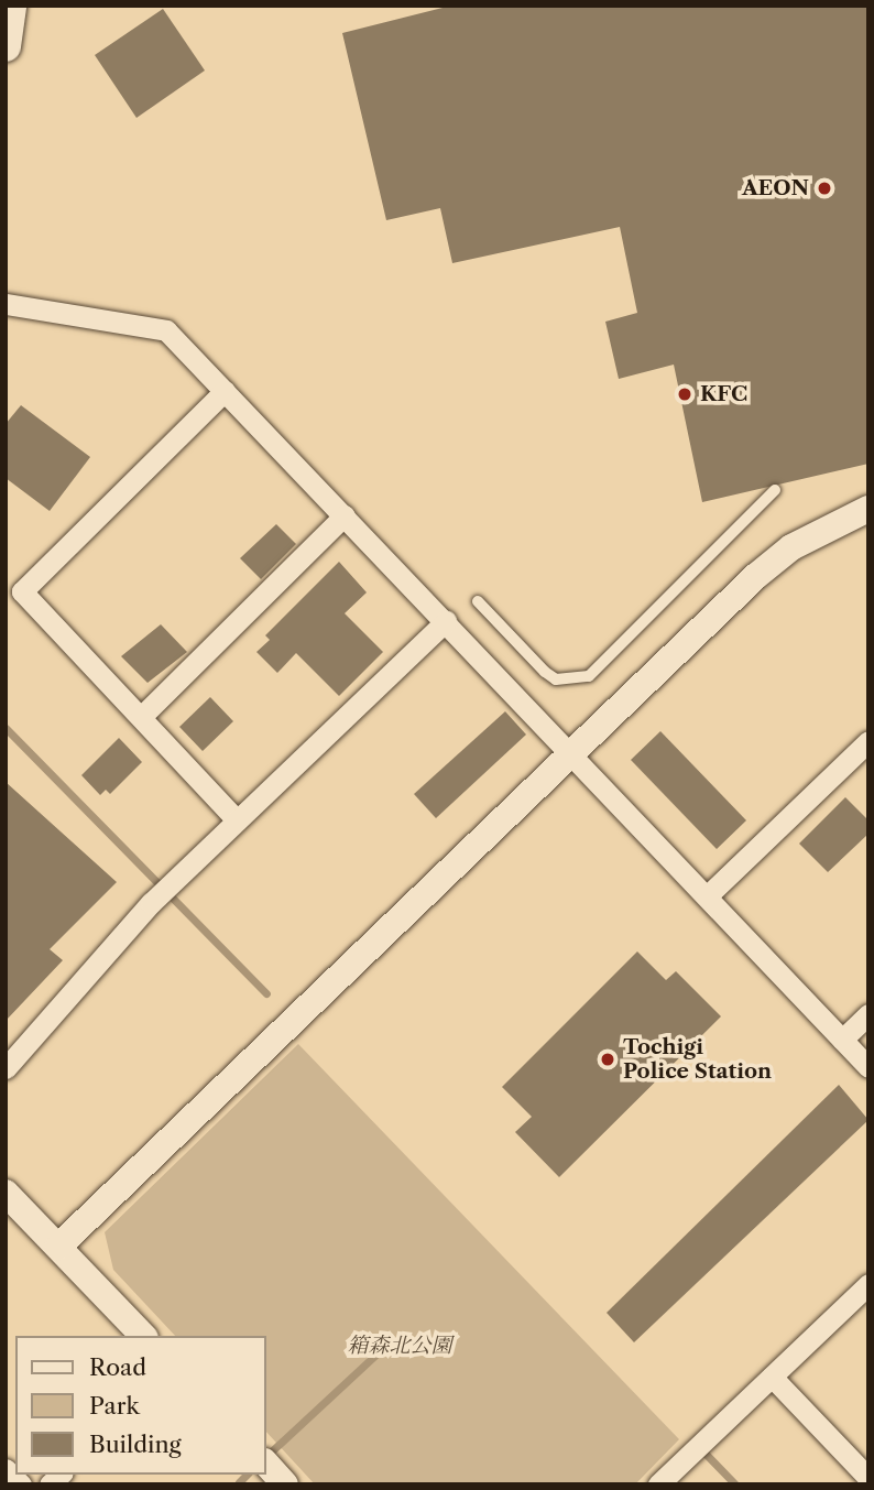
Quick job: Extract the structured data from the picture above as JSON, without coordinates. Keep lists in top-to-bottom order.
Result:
{
  "parks": ["箱森北公園"],
  "places": ["AEON", "KFC", "Tochigi Police Station"],
  "legend": ["Road", "Park", "Building"]
}
